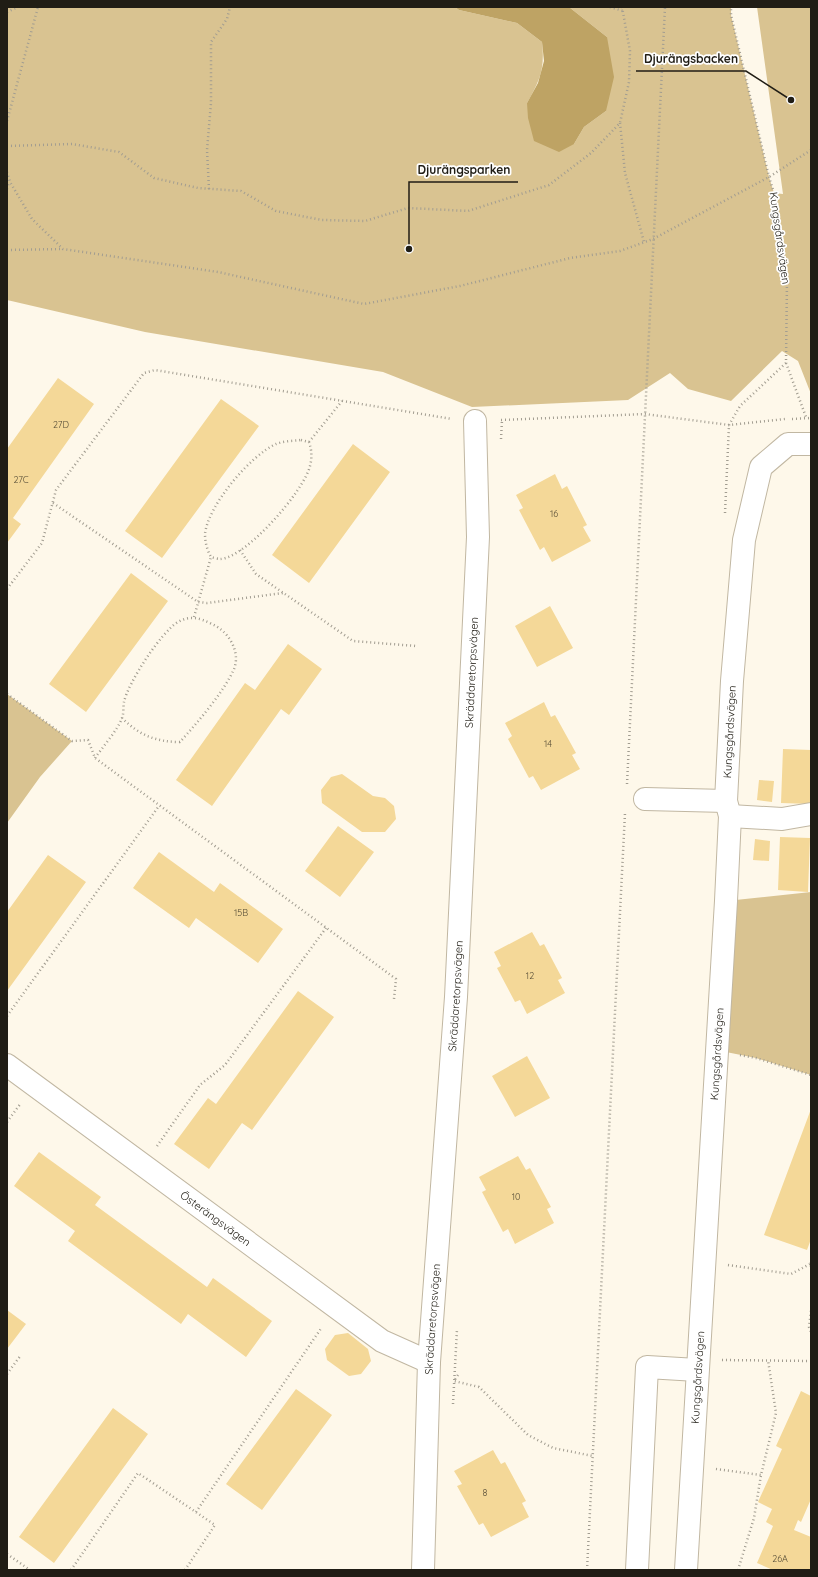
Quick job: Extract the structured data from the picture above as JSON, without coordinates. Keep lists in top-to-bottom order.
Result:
{
  "streets": {
    "street": ["Kungsgårdsvägen", "Skräddaretorpsvägen", "Österängsvägen"]
  },
  "crossings": [
    ["Skräddaretorpsvägen", "Österängsvägen"]
  ],
  "places": ["Djurängsbacken", "Djurängsparken"],
  "house_numbers": [
    "27D",
    "27C",
    "16",
    "14",
    "15B",
    "12",
    "10",
    "8",
    "26A"
  ]
}
